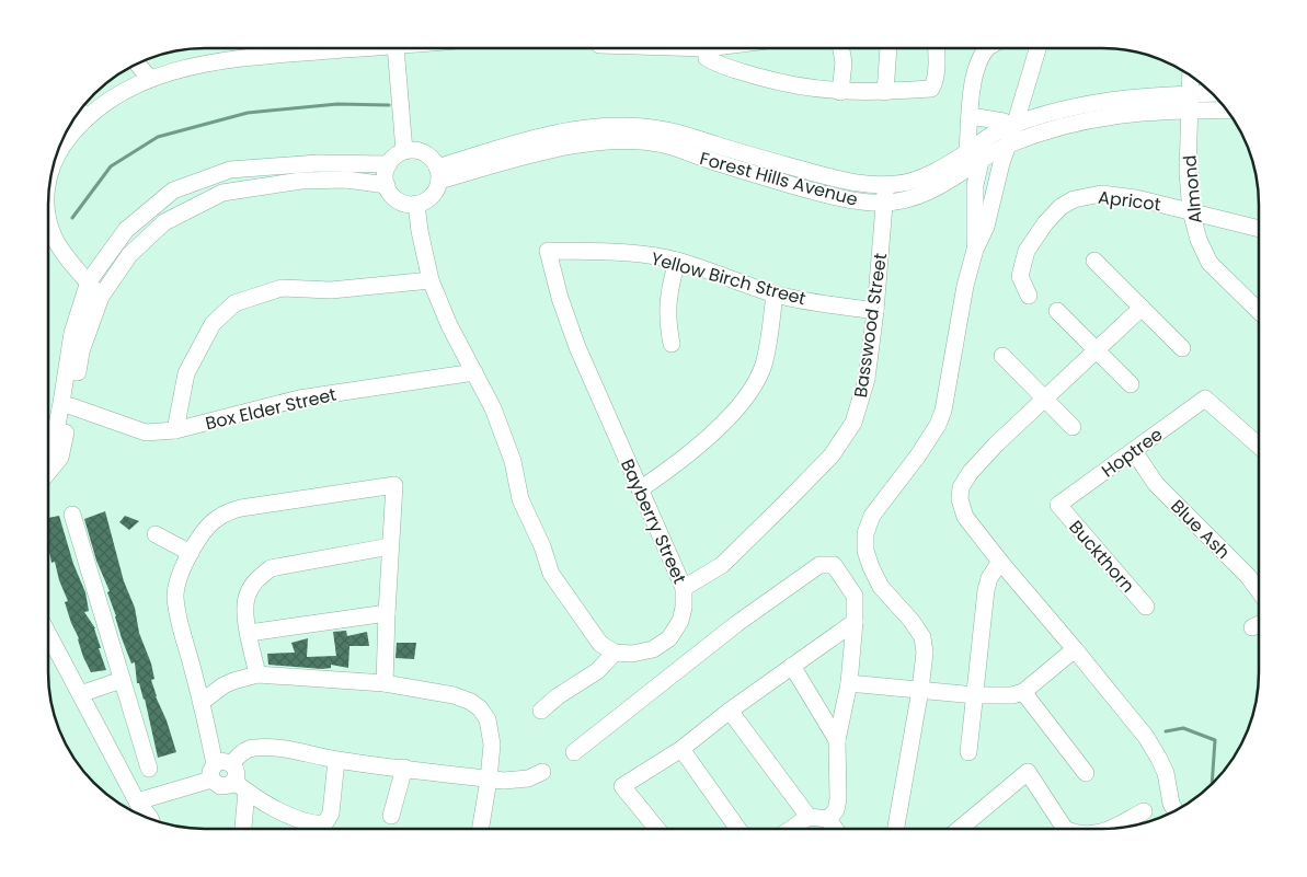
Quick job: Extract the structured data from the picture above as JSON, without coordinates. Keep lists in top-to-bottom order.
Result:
{
  "streets": {
    "street": [
      "Forest Hills Avenue",
      "Almond",
      "Apricot",
      "Yellow Birch Street",
      "Basswood Street",
      "Box Elder Street",
      "Hoptree",
      "Bayberry Street",
      "Blue Ash",
      "Buckthorn"
    ]
  },
  "crossings": [
    ["Forest Hills Avenue", "Almond"],
    ["Forest Hills Avenue", "Basswood Street"],
    ["Almond", "Apricot"],
    ["Yellow Birch Street", "Basswood Street"],
    ["Yellow Birch Street", "Bayberry Street"],
    ["Basswood Street", "Bayberry Street"],
    ["Hoptree", "Blue Ash"],
    ["Hoptree", "Buckthorn"]
  ]
}
